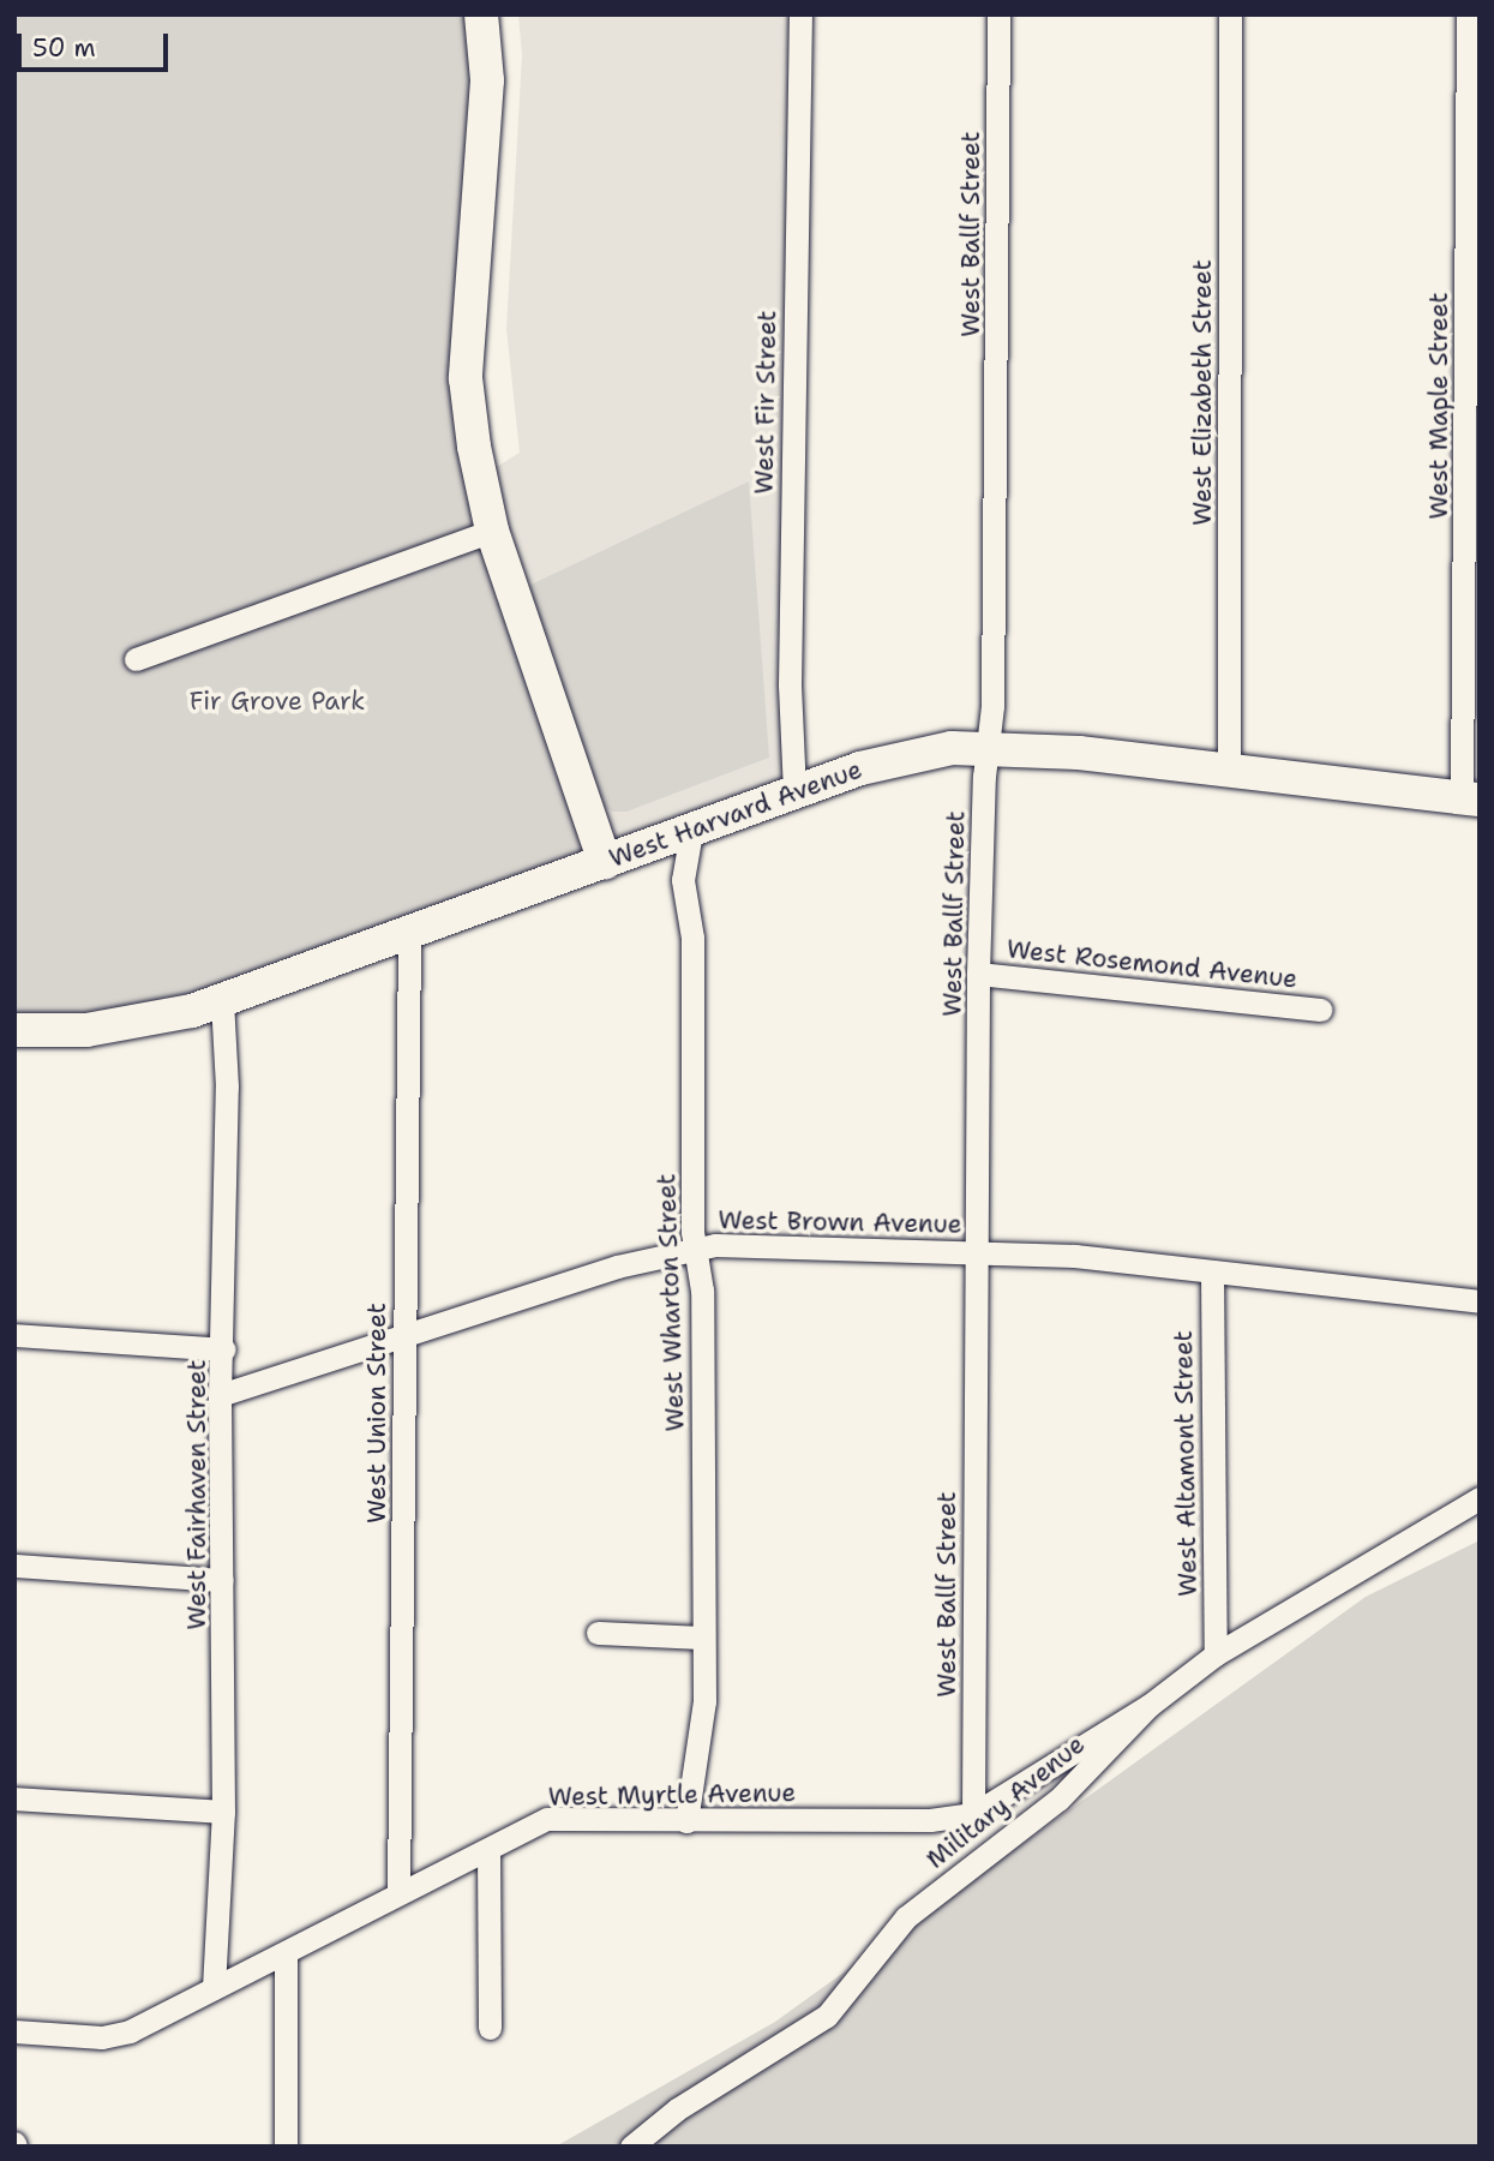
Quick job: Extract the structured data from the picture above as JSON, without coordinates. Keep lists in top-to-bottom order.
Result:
{
  "streets": {
    "main road": ["West Harvard Avenue"],
    "street": [
      "West Ballf Street",
      "West Elizabeth Street",
      "West Fir Street",
      "West Maple Street",
      "West Rosemond Avenue",
      "West Brown Avenue",
      "West Wharton Street",
      "West Union Street",
      "West Altamont Street",
      "West Fairhaven Street",
      "West Myrtle Avenue",
      "Military Avenue"
    ]
  },
  "crossings": [
    ["West Ballf Street", "West Harvard Avenue"],
    ["West Ballf Street", "West Rosemond Avenue"],
    ["West Ballf Street", "West Brown Avenue"],
    ["West Ballf Street", "West Myrtle Avenue"],
    ["West Elizabeth Street", "West Harvard Avenue"],
    ["West Fir Street", "West Harvard Avenue"],
    ["West Maple Street", "West Harvard Avenue"],
    ["West Harvard Avenue", "West Wharton Street"],
    ["West Harvard Avenue", "West Union Street"],
    ["West Harvard Avenue", "West Fairhaven Street"],
    ["West Brown Avenue", "West Wharton Street"],
    ["West Brown Avenue", "West Union Street"],
    ["West Brown Avenue", "West Altamont Street"],
    ["West Brown Avenue", "West Fairhaven Street"],
    ["West Wharton Street", "West Myrtle Avenue"],
    ["West Union Street", "West Myrtle Avenue"],
    ["West Altamont Street", "Military Avenue"],
    ["West Fairhaven Street", "West Myrtle Avenue"],
    ["West Myrtle Avenue", "Military Avenue"]
  ],
  "parks": ["Fir Grove Park"],
  "scale_bar": "50 m"
}
